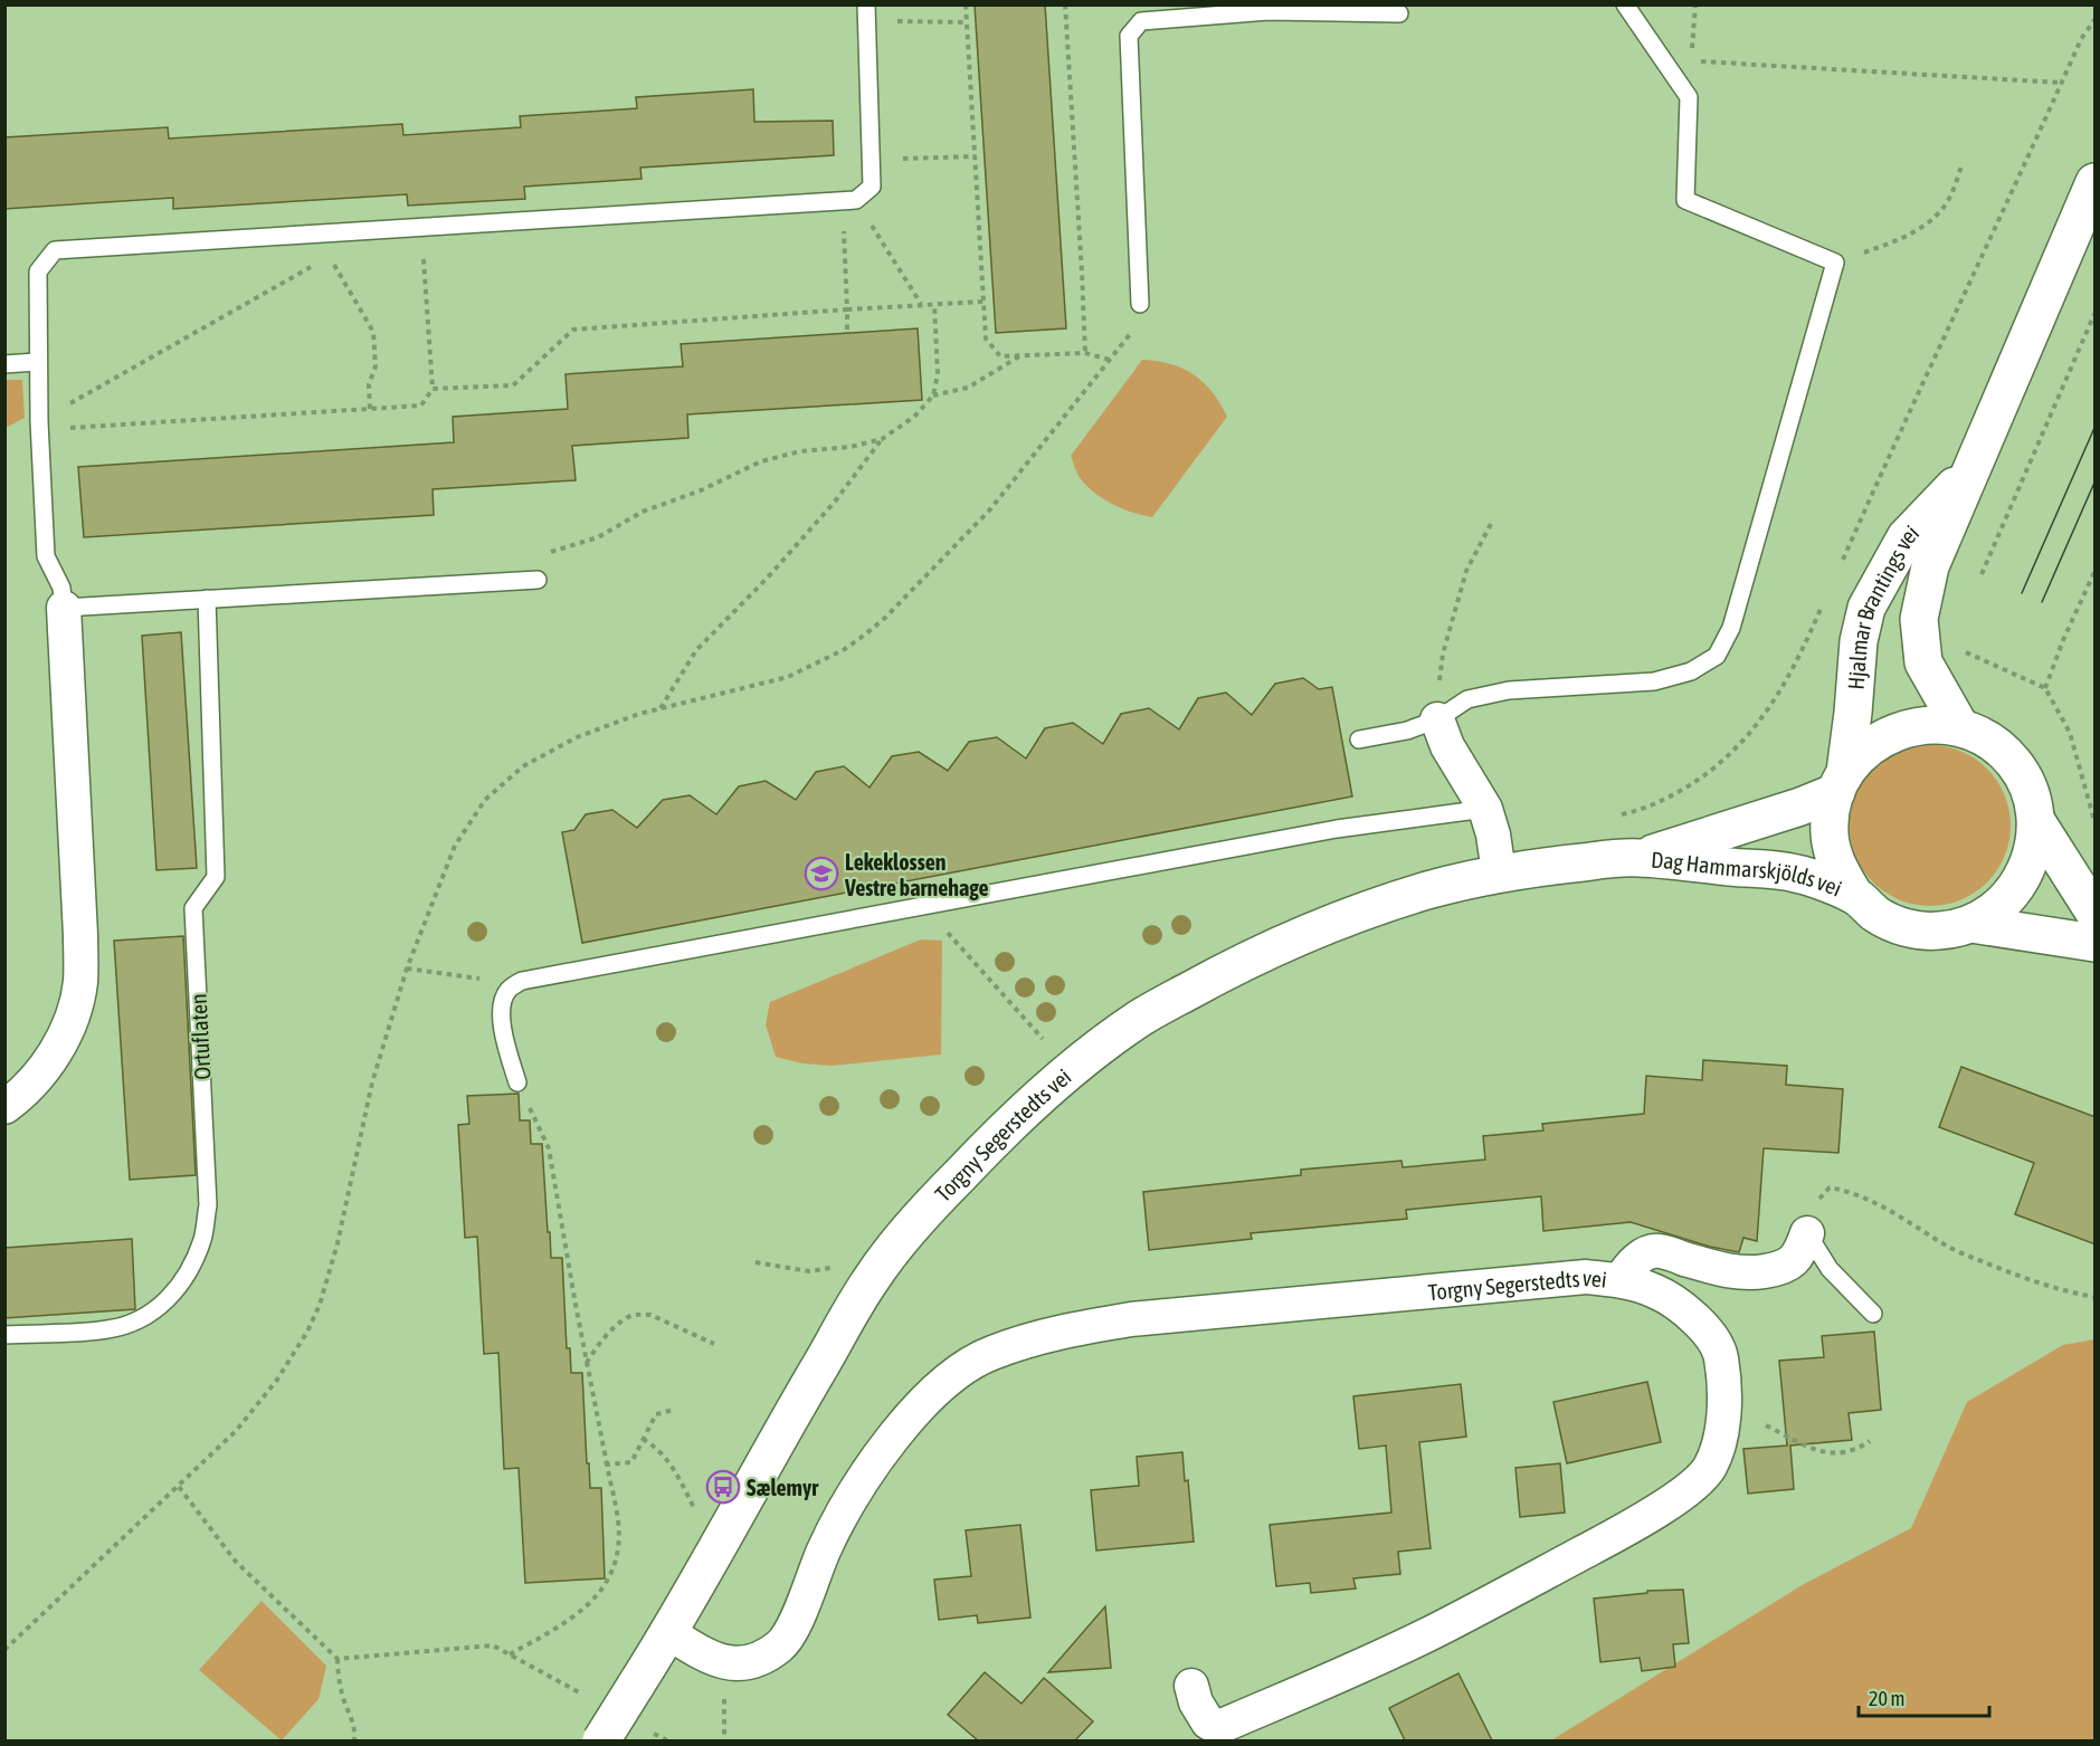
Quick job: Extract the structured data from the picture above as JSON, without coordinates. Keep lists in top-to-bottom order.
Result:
{
  "streets": {
    "main road": ["Hjalmar Brantings vei", "Dag Hammarskjölds vei", "Torgny Segerstedts vei"],
    "lane": ["Ortuflaten"]
  },
  "crossings": [
    ["Hjalmar Brantings vei", "Dag Hammarskjölds vei"],
    ["Dag Hammarskjölds vei", "Torgny Segerstedts vei"]
  ],
  "places": {
    "school or university": ["Lekeklossen Vestre barnehage"],
    "bus stop": ["Sælemyr"]
  },
  "scale_bar": "20 m"
}
